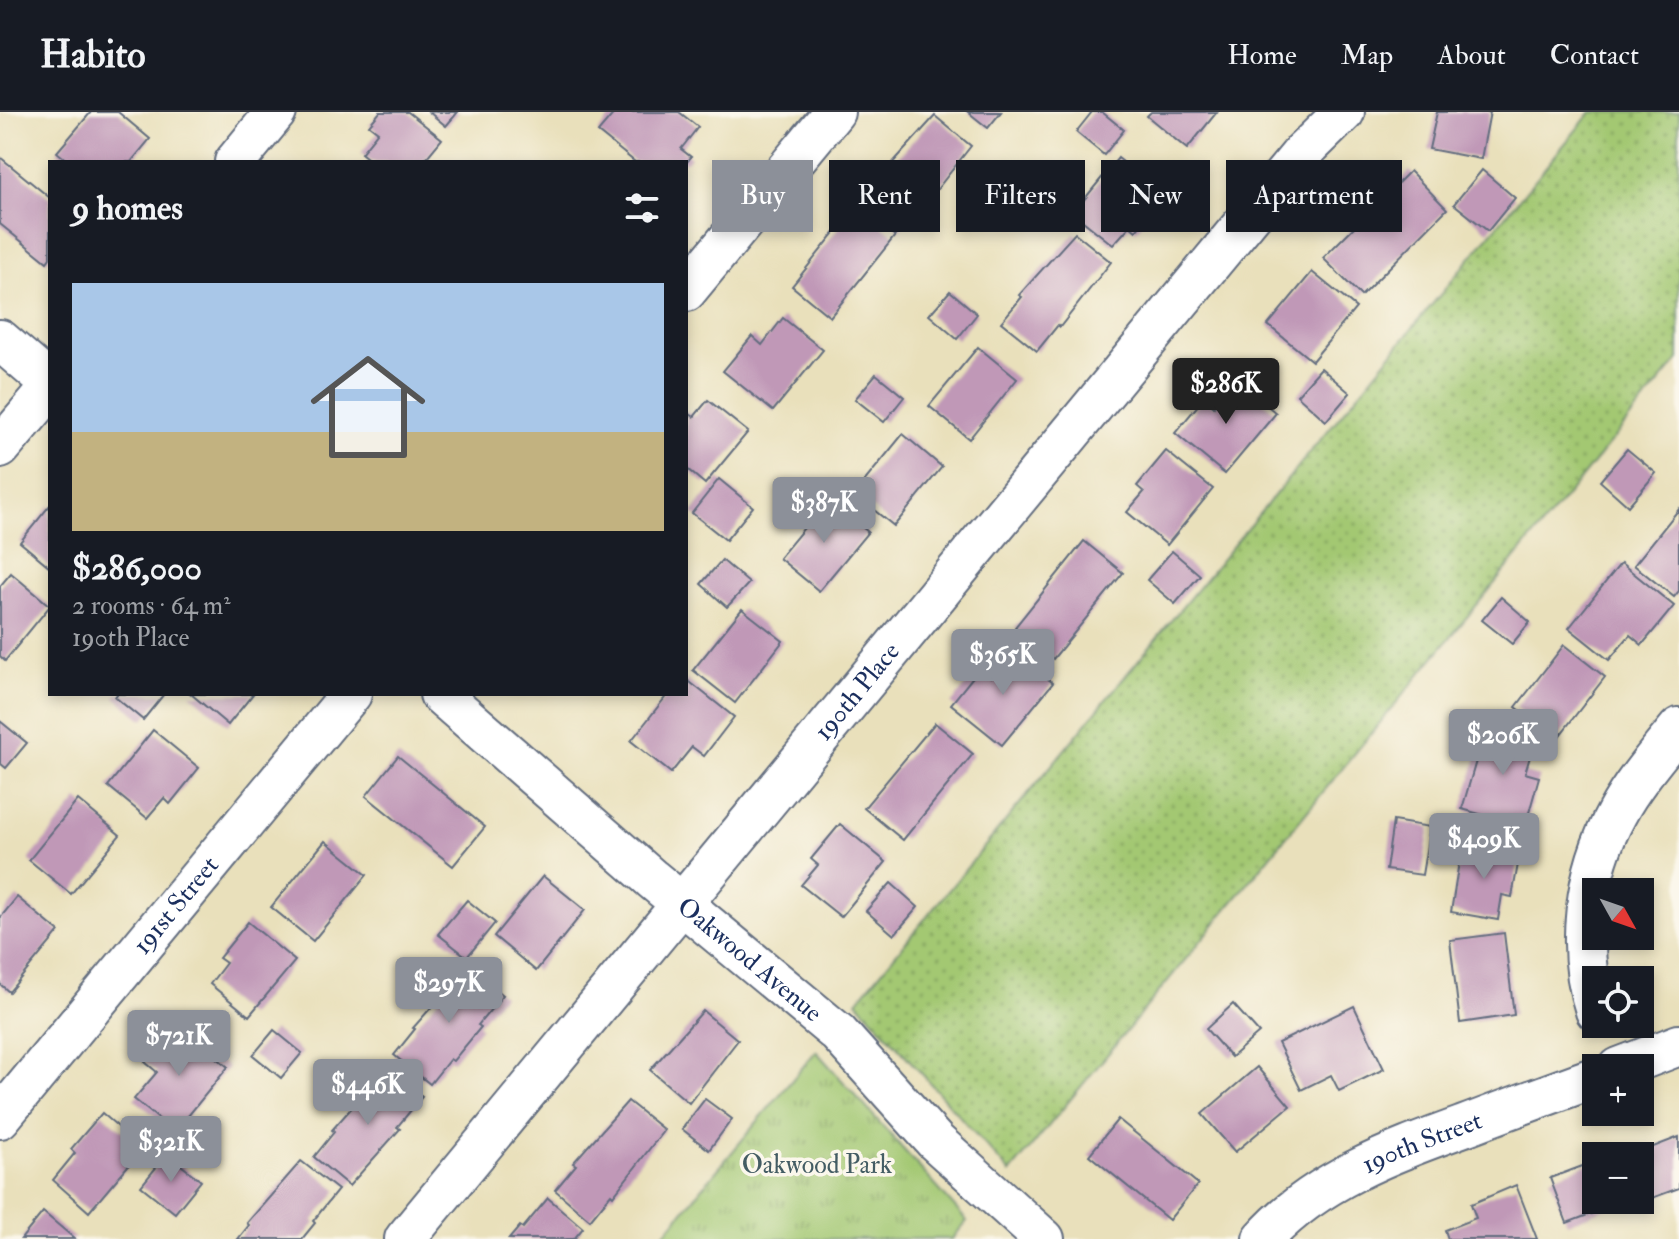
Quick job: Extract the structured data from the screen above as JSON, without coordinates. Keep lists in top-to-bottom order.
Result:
{
  "streets": {
    "street": [
      "190th Place",
      "191st Street",
      "Oakwood Avenue",
      "190th Street"
    ]
  },
  "crossings": [
    ["190th Place", "Oakwood Avenue"]
  ],
  "parks": ["Oakwood Park"],
  "north": "bottom right",
  "page": {
    "header": "Habito",
    "nav": [
      "Home",
      "Map",
      "About",
      "Contact"
    ],
    "chip": [
      "Buy",
      "Rent",
      "Filters",
      "New",
      "Apartment"
    ],
    "heading": "9 homes",
    "list": [
      {
        "name": "$286,000",
        "note": "2 rooms · 64 m² · 190th Place"
      }
    ],
    "price": [
      "$286K",
      "$387K",
      "$365K",
      "$206K",
      "$409K",
      "$297K",
      "$721K",
      "$446K",
      "$321K"
    ],
    "map_buttons": ["+", "−"]
  }
}
